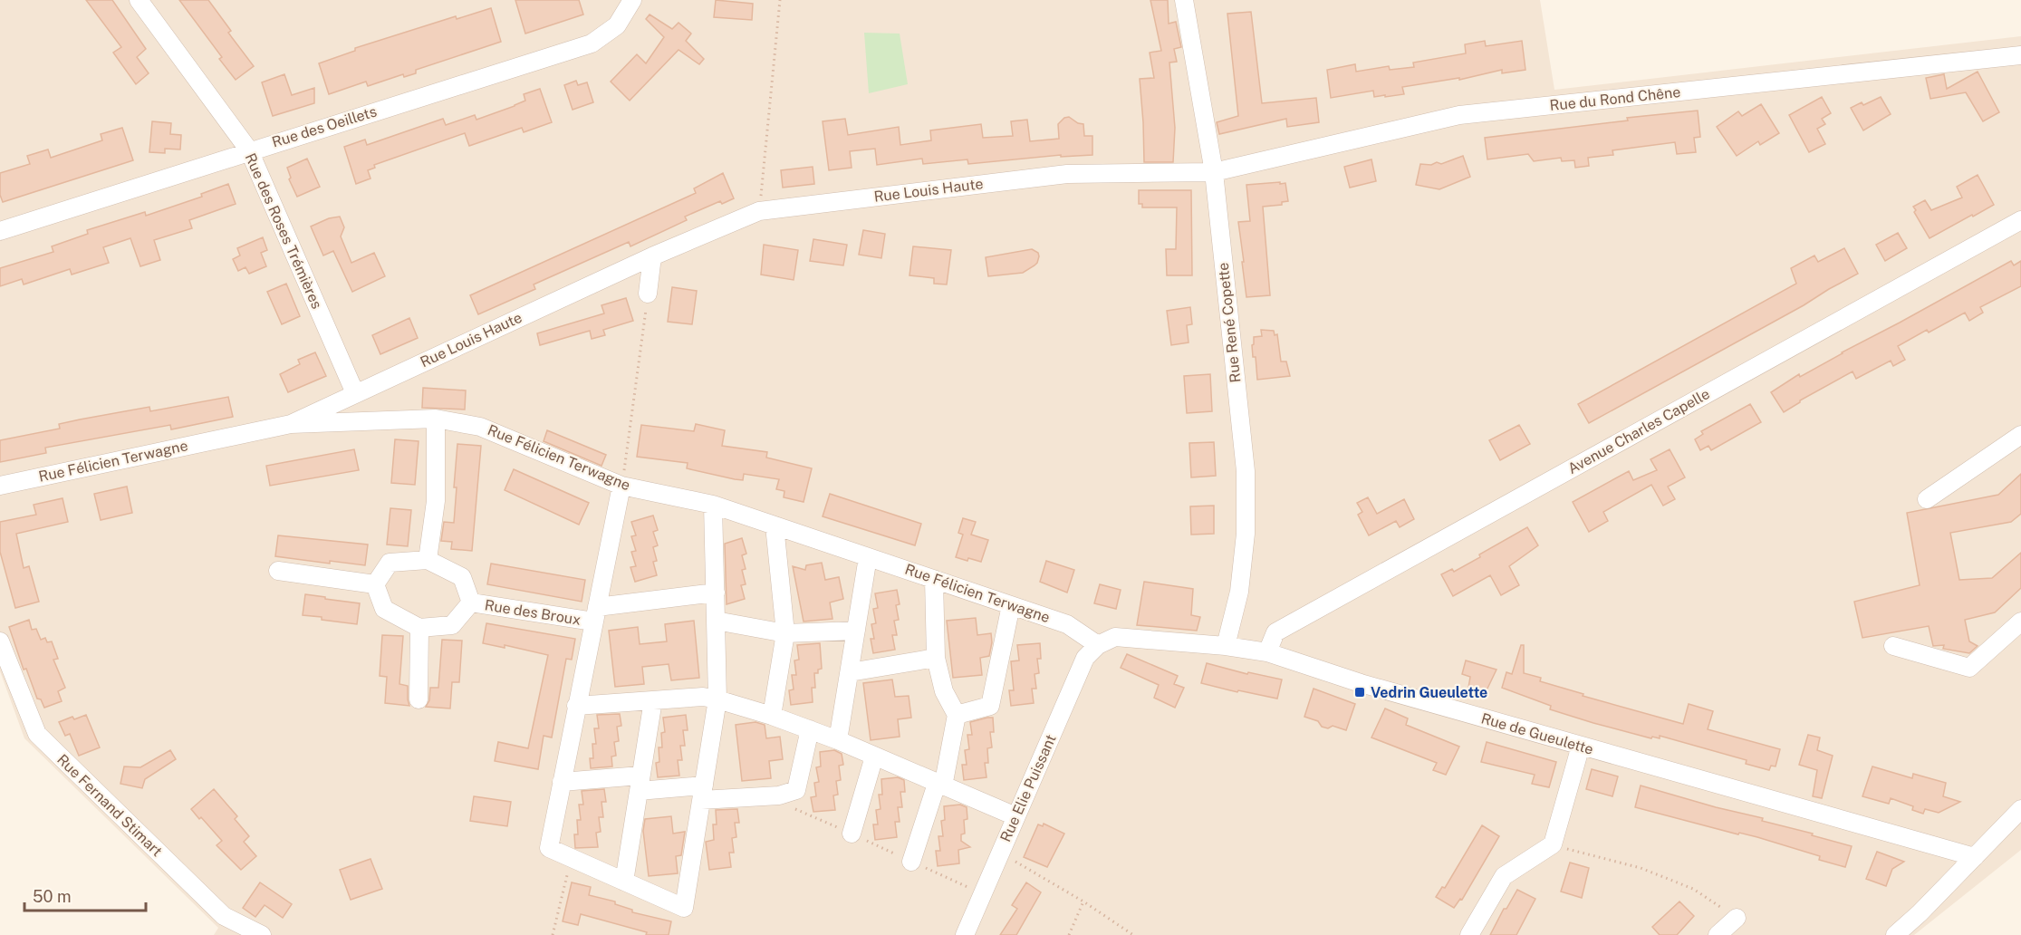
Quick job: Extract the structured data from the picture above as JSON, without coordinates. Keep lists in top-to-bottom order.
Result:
{
  "streets": {
    "street": [
      "Rue du Rond Chêne",
      "Rue des Oeillets",
      "Rue Louis Haute",
      "Rue des Roses Trémières",
      "Rue René Copette",
      "Avenue Charles Capelle",
      "Rue Félicien Terwagne",
      "Rue des Broux",
      "Rue de Gueulette",
      "Rue Elie Puissant",
      "Rue Fernand Stimart"
    ]
  },
  "crossings": [
    ["Rue du Rond Chêne", "Rue Louis Haute"],
    ["Rue du Rond Chêne", "Rue René Copette"],
    ["Rue des Oeillets", "Rue des Roses Trémières"],
    ["Rue Louis Haute", "Rue des Roses Trémières"],
    ["Rue Louis Haute", "Rue René Copette"],
    ["Rue Louis Haute", "Rue Félicien Terwagne"],
    ["Rue René Copette", "Rue de Gueulette"],
    ["Avenue Charles Capelle", "Rue de Gueulette"],
    ["Rue Félicien Terwagne", "Rue de Gueulette"],
    ["Rue Félicien Terwagne", "Rue Elie Puissant"],
    ["Rue de Gueulette", "Rue Elie Puissant"]
  ],
  "places": {
    "transit": ["Vedrin Gueulette"]
  },
  "scale_bar": "50 m"
}
